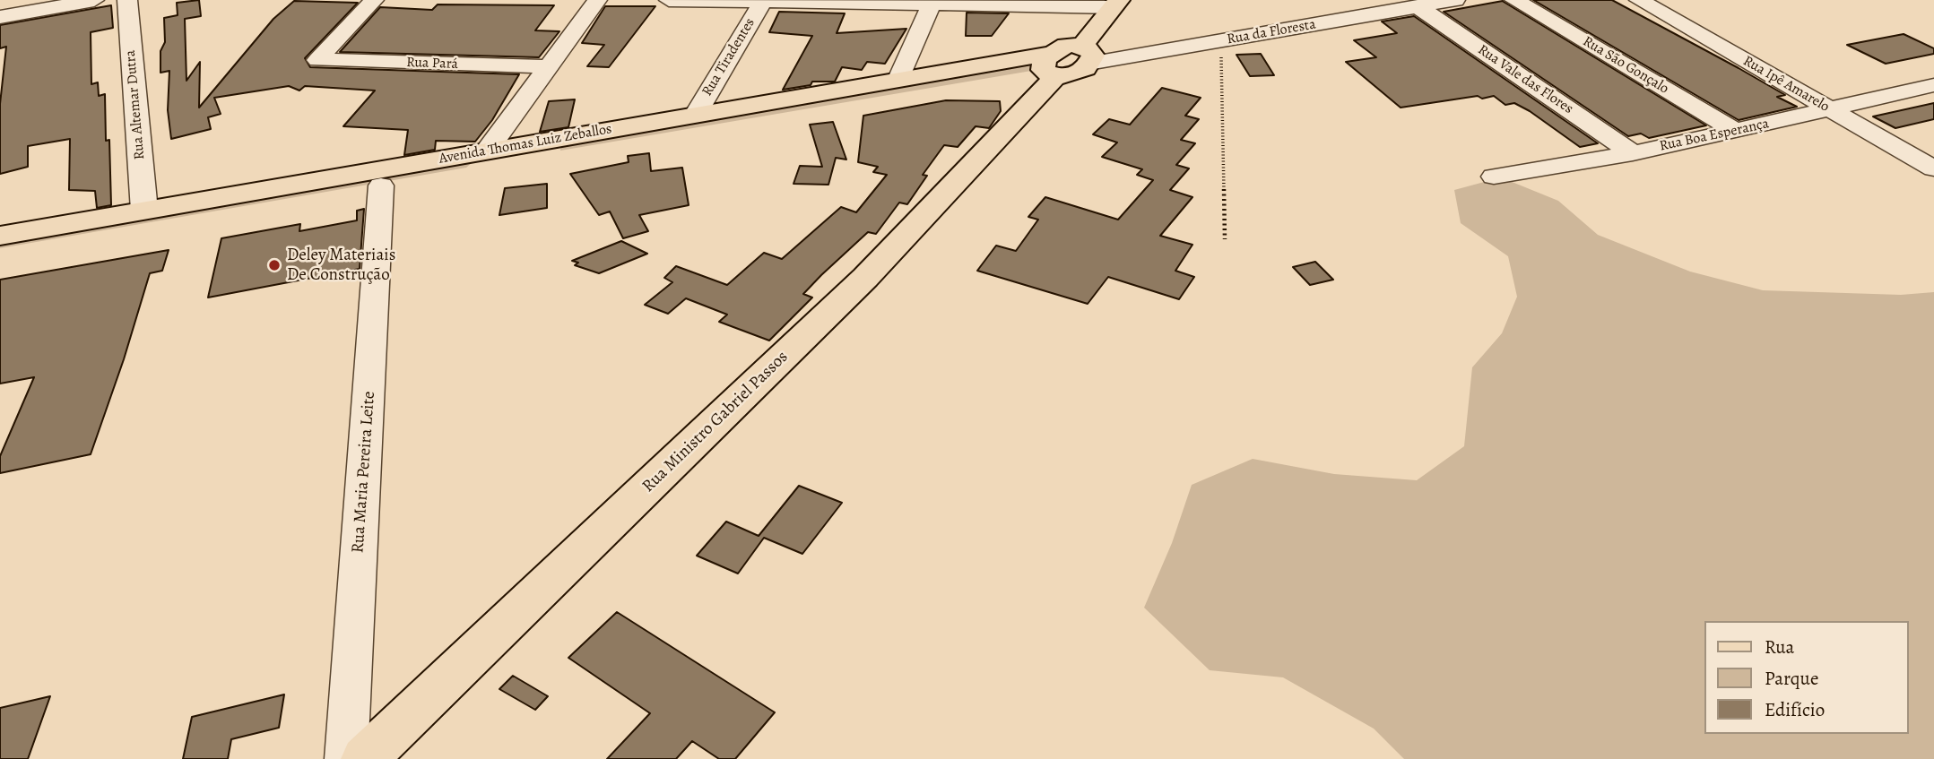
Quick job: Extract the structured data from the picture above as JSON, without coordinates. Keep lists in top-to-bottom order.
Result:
{
  "streets": {
    "main road": ["Avenida Thomas Luiz Zeballos", "Rua Ministro Gabriel Passos"],
    "street": [
      "Rua da Floresta",
      "Rua Tiradentes",
      "Rua Pará",
      "Rua São Gonçalo",
      "Rua Vale das Flores",
      "Rua Ipê Amarelo",
      "Rua Altemar Dutra",
      "Rua Boa Esperança",
      "Rua Maria Pereira Leite"
    ]
  },
  "crossings": [
    ["Rua da Floresta", "Rua Vale das Flores"],
    ["Rua da Floresta", "Avenida Thomas Luiz Zeballos"],
    ["Rua da Floresta", "Rua Ministro Gabriel Passos"],
    ["Rua Tiradentes", "Avenida Thomas Luiz Zeballos"],
    ["Rua São Gonçalo", "Rua Boa Esperança"],
    ["Rua Vale das Flores", "Rua Boa Esperança"],
    ["Rua Ipê Amarelo", "Rua Boa Esperança"],
    ["Rua Altemar Dutra", "Avenida Thomas Luiz Zeballos"],
    ["Avenida Thomas Luiz Zeballos", "Rua Ministro Gabriel Passos"],
    ["Avenida Thomas Luiz Zeballos", "Rua Maria Pereira Leite"]
  ],
  "places": ["Deley Materiais De Construção"],
  "legend": ["Rua", "Parque", "Edifício"]
}
